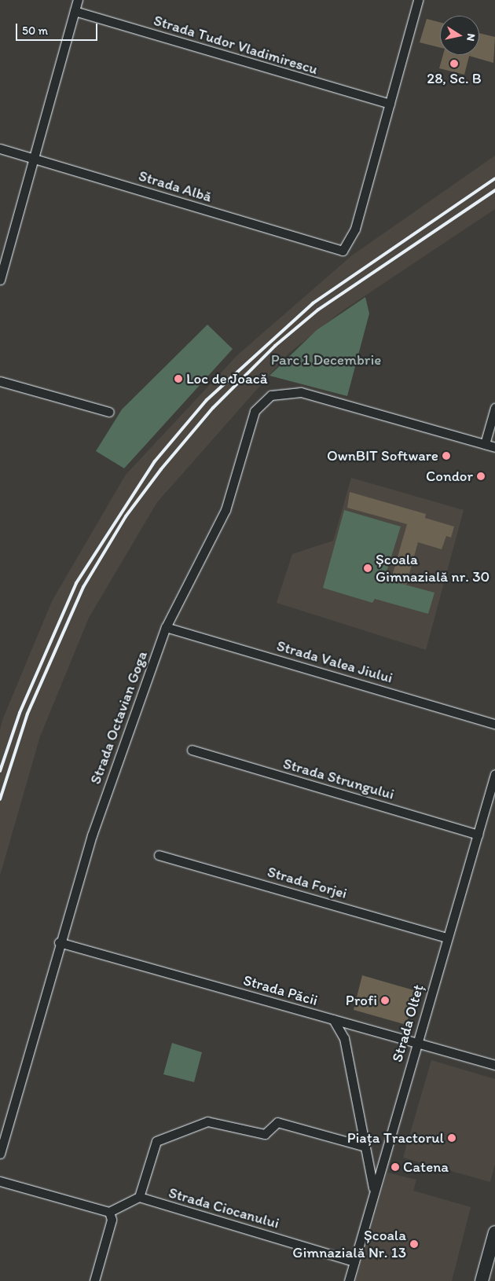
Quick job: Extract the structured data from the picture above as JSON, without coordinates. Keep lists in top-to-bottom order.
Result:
{
  "streets": {
    "street": [
      "Strada Tudor Vladimirescu",
      "Strada Albă",
      "Strada Valea Jiului",
      "Strada Octavian Goga",
      "Strada Strungului",
      "Strada Forjei",
      "Strada Păcii",
      "Strada Olteț",
      "Strada Ciocanului"
    ]
  },
  "crossings": [
    ["Strada Tudor Vladimirescu", "Strada Albă"],
    ["Strada Valea Jiului", "Strada Octavian Goga"],
    ["Strada Octavian Goga", "Strada Păcii"],
    ["Strada Strungului", "Strada Olteț"],
    ["Strada Forjei", "Strada Olteț"],
    ["Strada Păcii", "Strada Olteț"],
    ["Strada Olteț", "Strada Ciocanului"]
  ],
  "parks": ["Parc 1 Decembrie"],
  "places": [
    "28, Sc. B",
    "Loc de Joacă",
    "OwnBIT Software",
    "Condor",
    "Școala Gimnazială nr. 30",
    "Profi",
    "Piața Tractorul",
    "Catena",
    "Școala Gimnazială Nr. 13"
  ],
  "scale_bar": "50 m",
  "north": "right"
}
